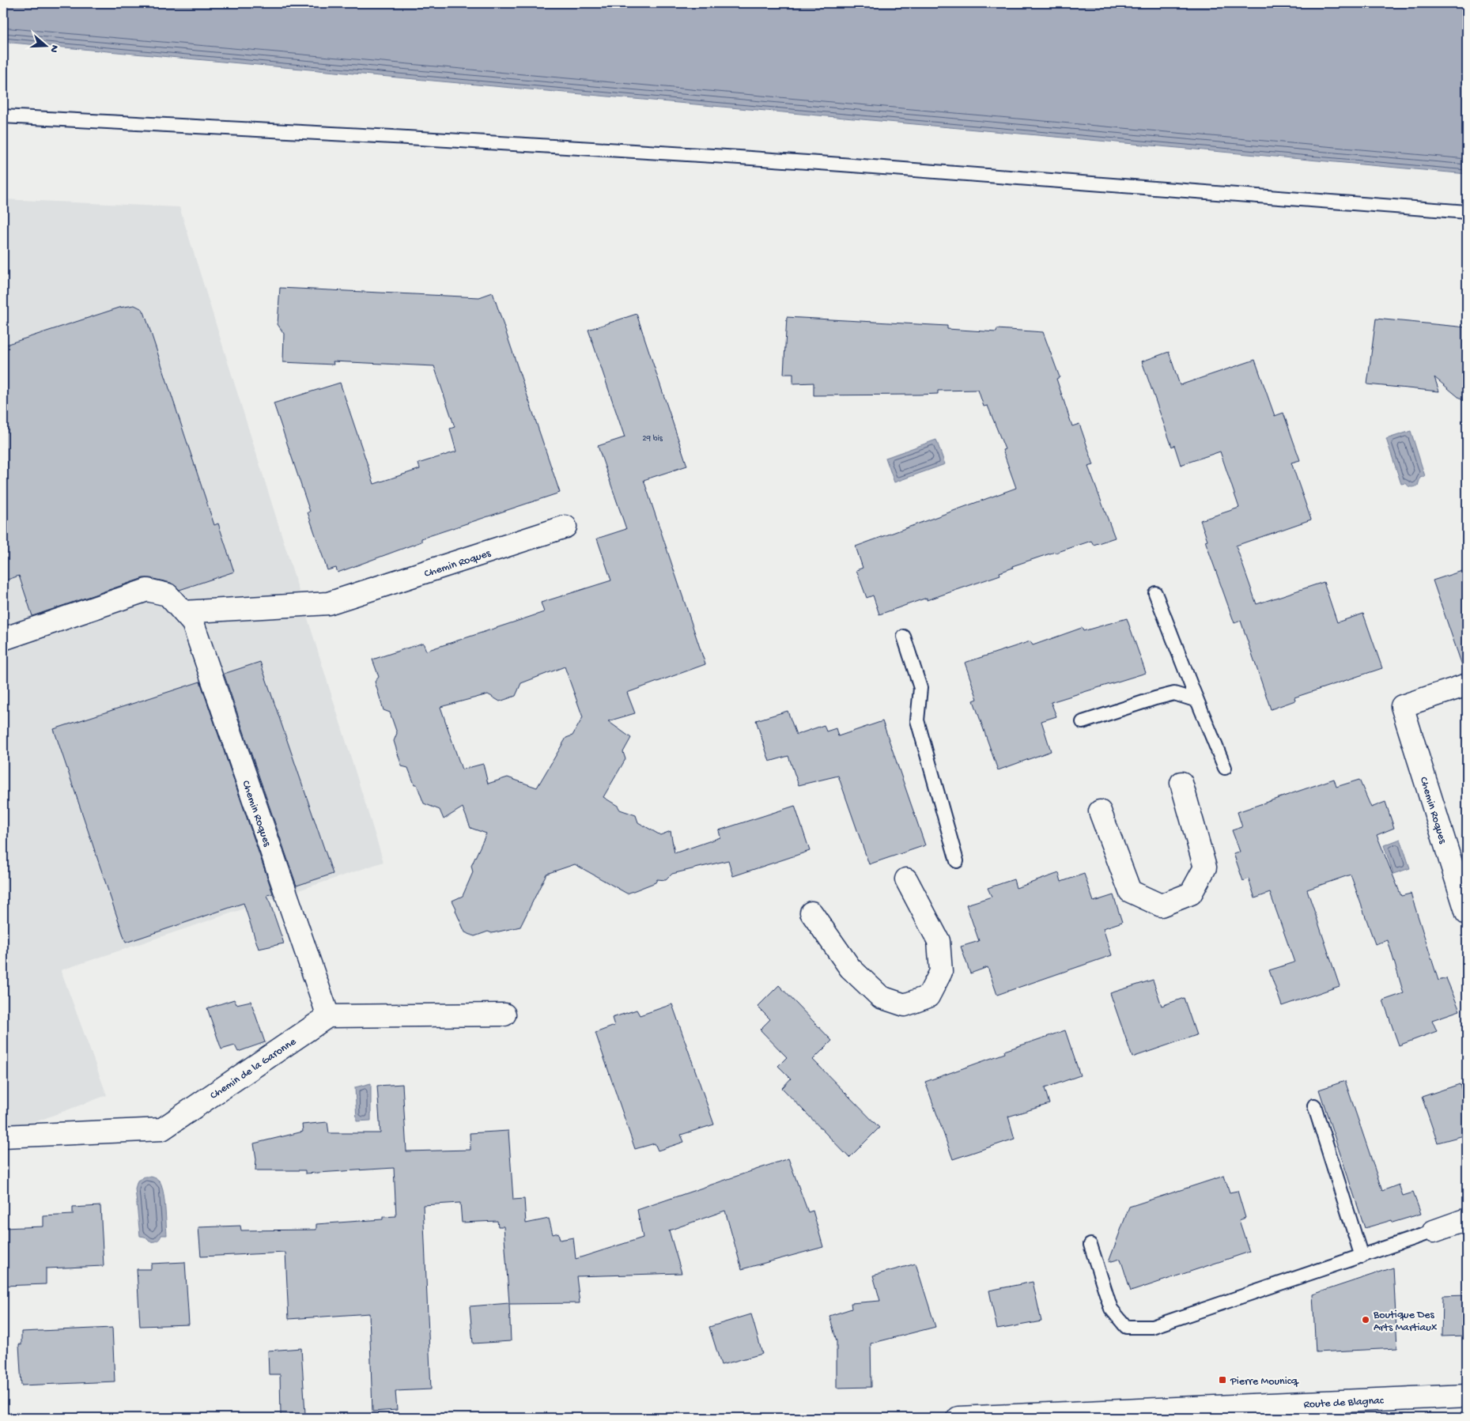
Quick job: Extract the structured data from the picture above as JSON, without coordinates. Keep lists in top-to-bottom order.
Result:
{
  "streets": {
    "street": ["Chemin Roques", "Chemin de la Garonne", "Route de Blagnac"]
  },
  "crossings": [
    ["Chemin Roques", "Chemin de la Garonne"]
  ],
  "places": {
    "other": ["Boutique Des Arts Martiaux"],
    "transit": ["Pierre Mounicq"]
  },
  "house_numbers": ["29 bis"],
  "north": "right"
}
